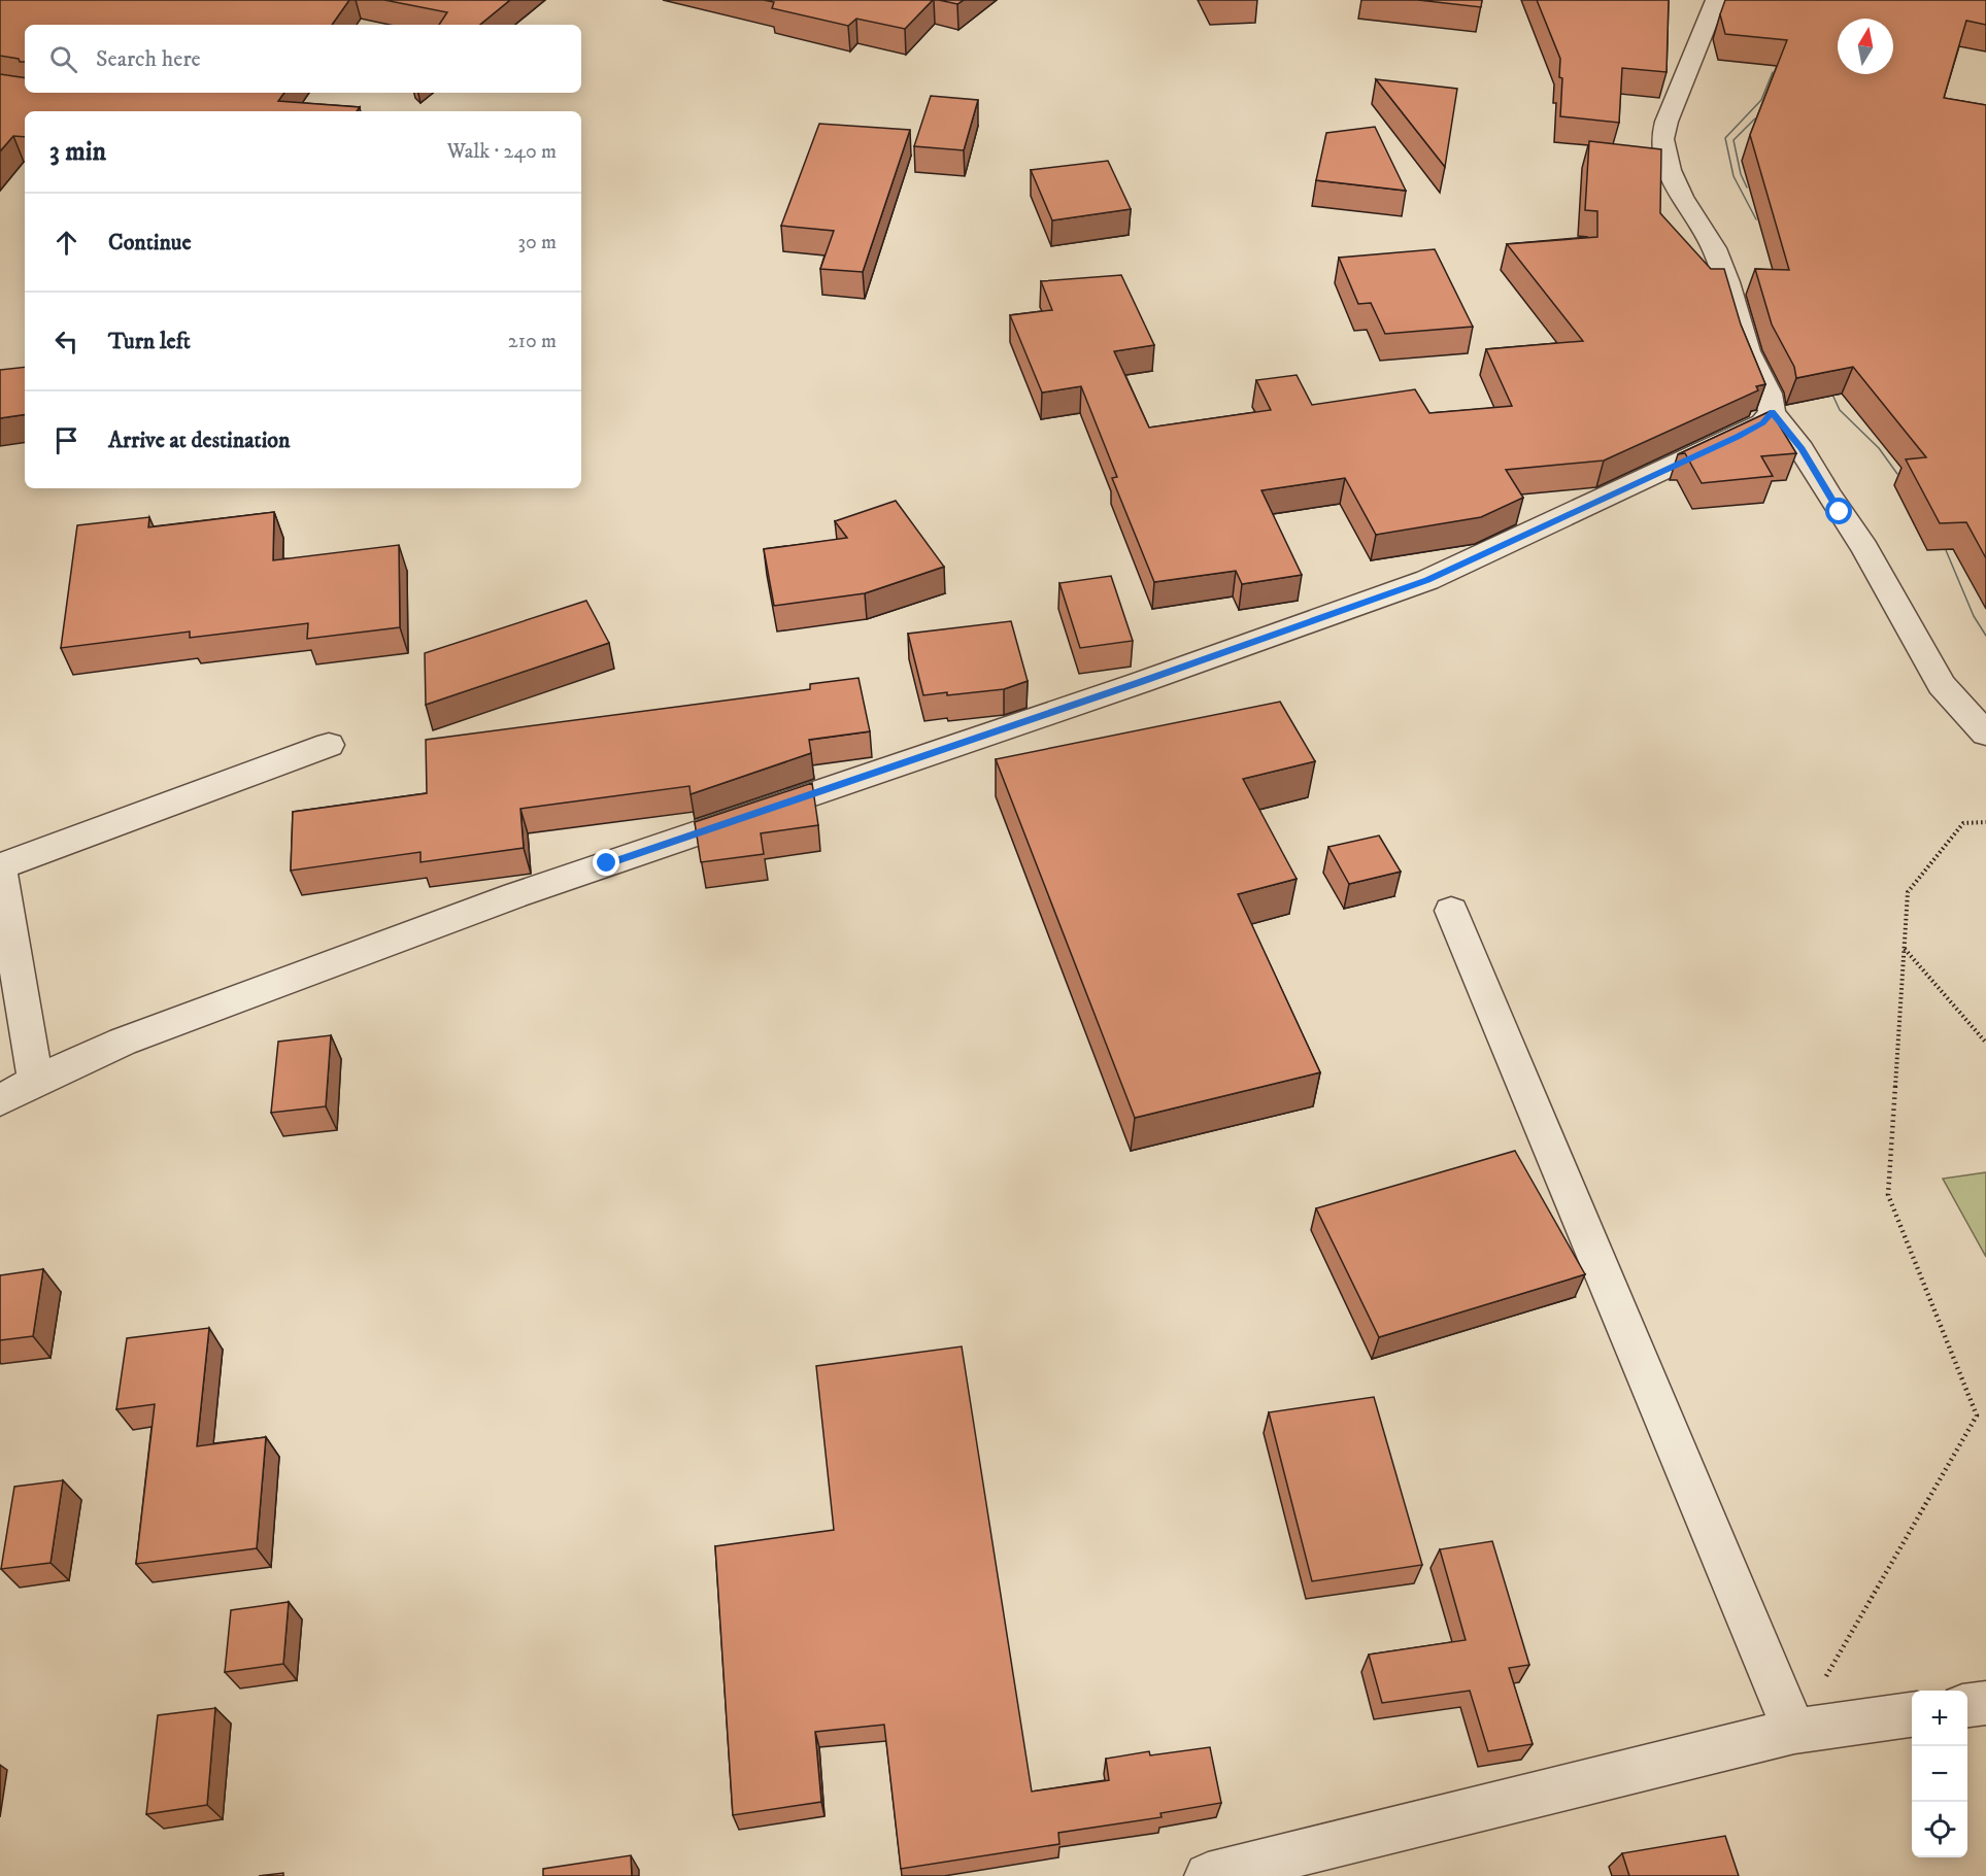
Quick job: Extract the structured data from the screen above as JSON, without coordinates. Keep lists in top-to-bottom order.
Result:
{
  "north": "top",
  "page": {
    "search": "Search here",
    "heading": ["3 min", "Walk · 240 m"],
    "list": [
      ["Continue", "30 m"],
      ["Turn left", "210 m"],
      "Arrive at destination"
    ],
    "map_buttons": ["+", "−"]
  }
}
